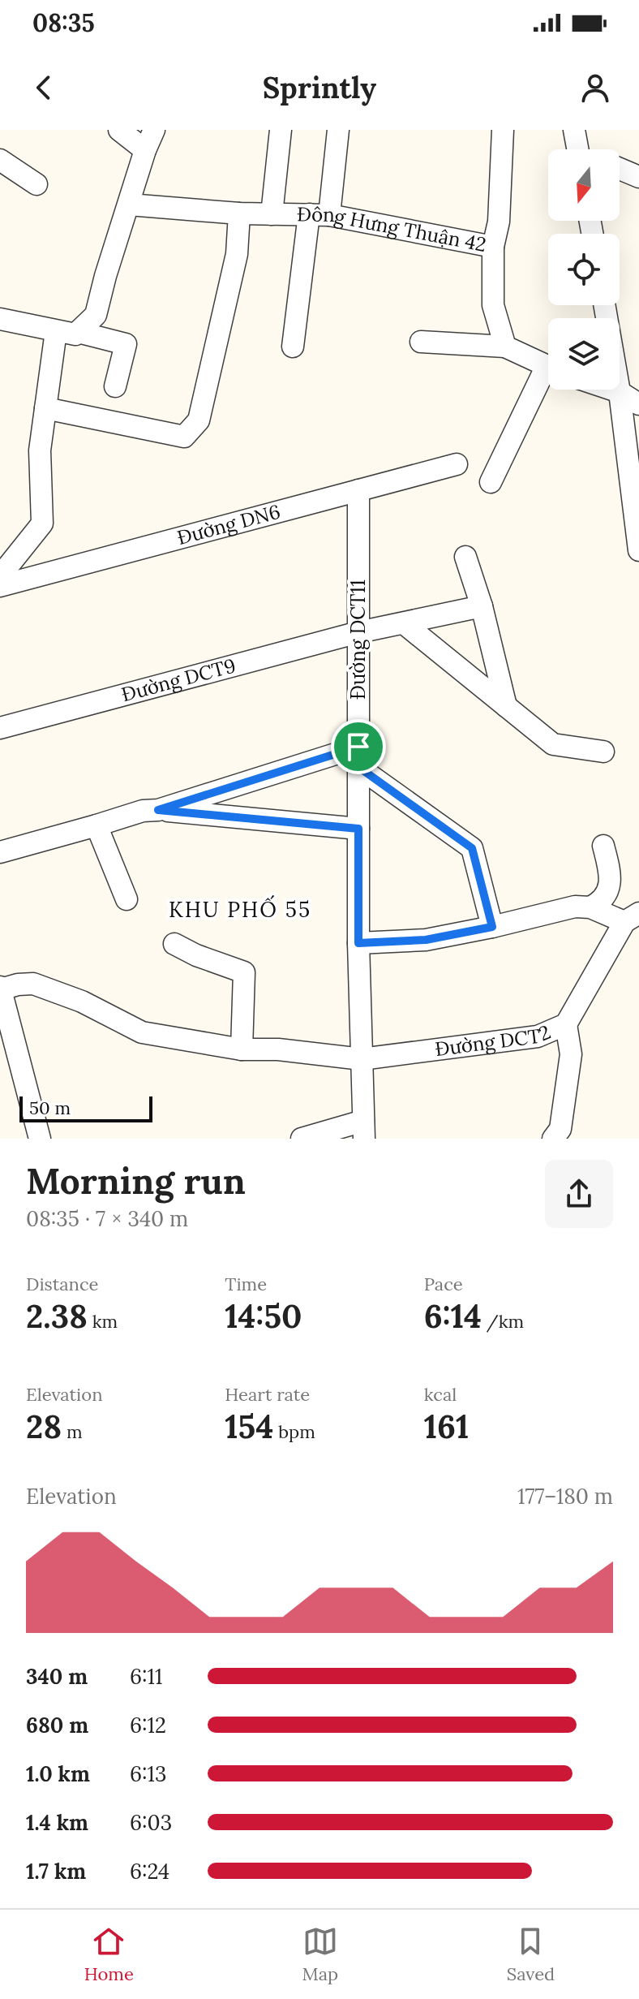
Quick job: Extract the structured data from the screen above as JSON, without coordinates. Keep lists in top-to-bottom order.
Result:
{
  "streets": {
    "street": [
      "Đông Hưng Thuận 42",
      "Đường DN6",
      "Đường DCT11",
      "Đường DCT9",
      "Đường DCT2"
    ]
  },
  "crossings": [
    ["Đường DN6", "Đường DCT11"],
    ["Đường DCT11", "Đường DCT9"],
    ["Đường DCT11", "Đường DCT2"]
  ],
  "districts": ["KHU PHỐ 55"],
  "scale_bar": "50 m",
  "north": "bottom",
  "page": {
    "status": "08:35",
    "header": "Sprintly",
    "scale": "50 m",
    "heading": ["Morning run", "08:35 · 7 × 340 m"],
    "stats": [
      ["Distance", "2.38 km"],
      ["Time", "14:50"],
      ["Pace", "6:14 /km"],
      ["Elevation", "28 m"],
      ["Heart rate", "154 bpm"],
      ["kcal", "161"]
    ],
    "chart": ["Elevation", "177–180 m"],
    "list": [
      {
        "name": "340 m",
        "note": "6:11"
      },
      {
        "name": "680 m",
        "note": "6:12"
      },
      {
        "name": "1.0 km",
        "note": "6:13"
      },
      {
        "name": "1.4 km",
        "note": "6:03"
      },
      {
        "name": "1.7 km",
        "note": "6:24"
      }
    ],
    "tabs": ["Home", "Map", "Saved"]
  }
}
